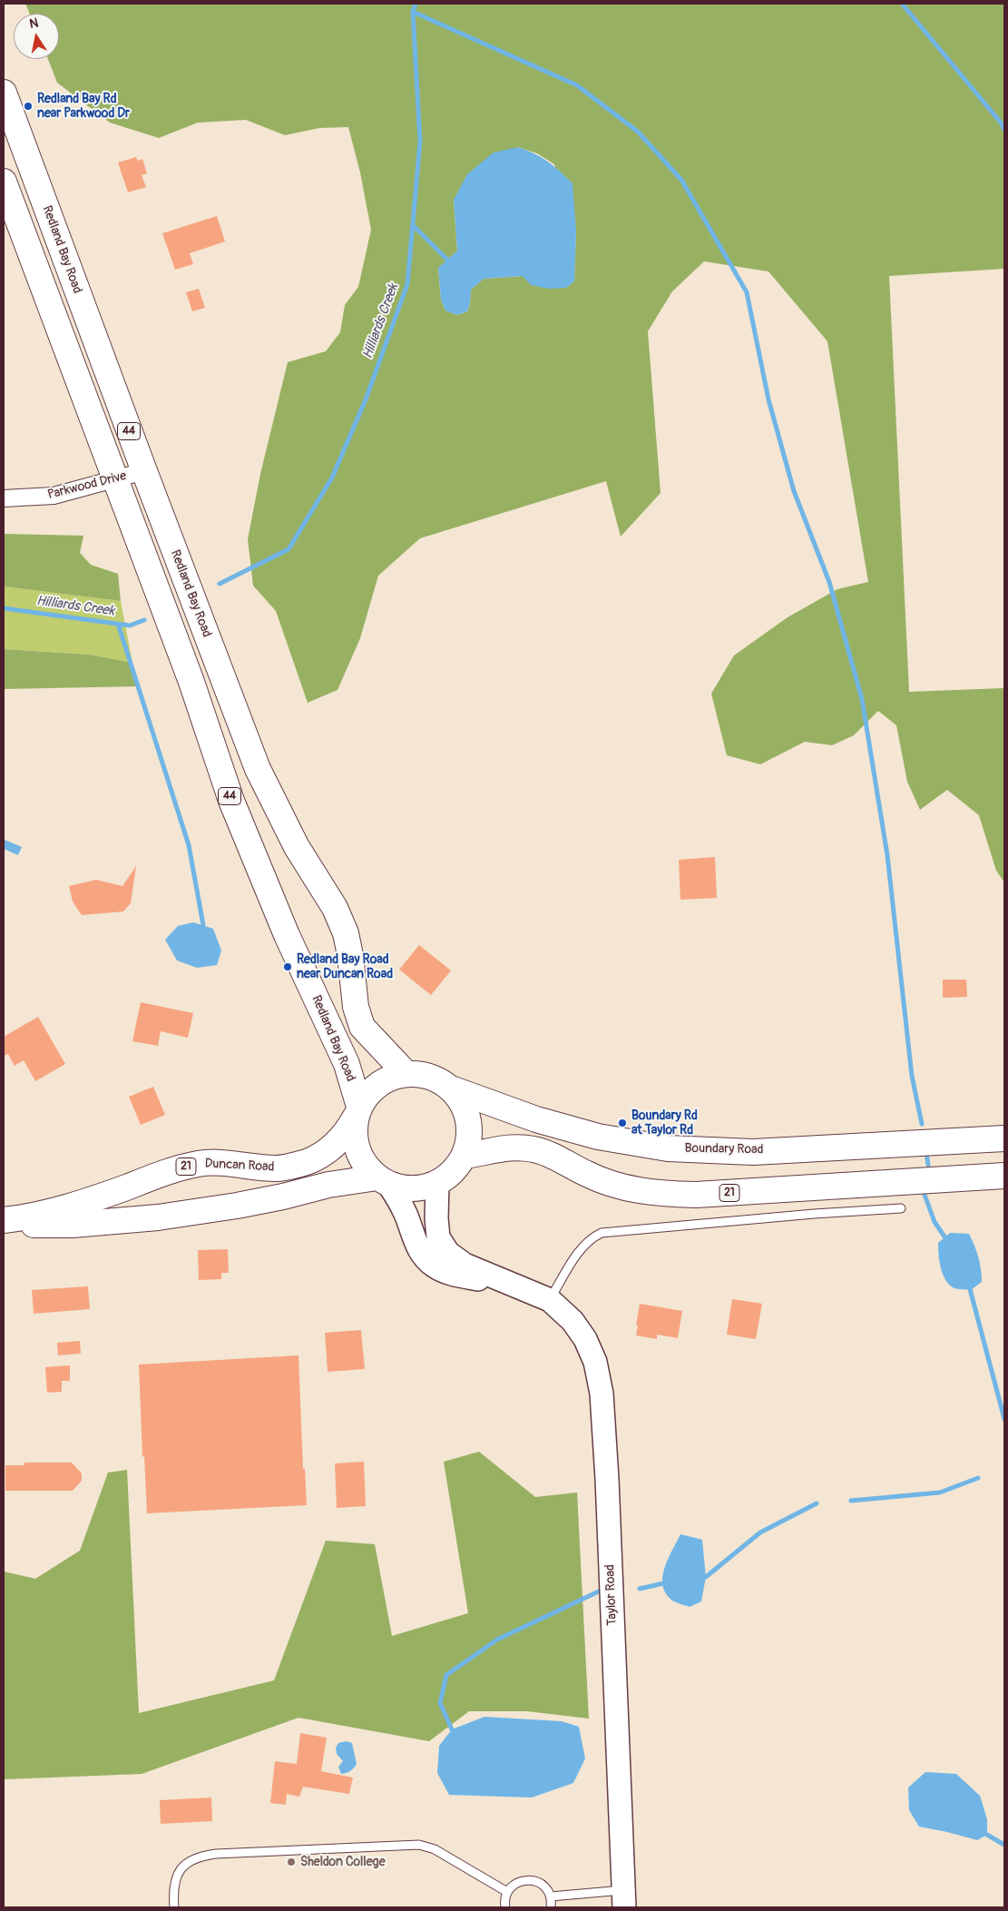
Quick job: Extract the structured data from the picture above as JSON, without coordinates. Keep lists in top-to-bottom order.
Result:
{
  "streets": {
    "main road": [
      "Redland Bay Road",
      "44",
      "Boundary Road",
      "Duncan Road",
      "21"
    ],
    "street": ["Parkwood Drive", "Taylor Road"]
  },
  "crossings": [
    ["Redland Bay Road", "Parkwood Drive"],
    ["Redland Bay Road", "Boundary Road"],
    ["Redland Bay Road", "Duncan Road"],
    ["Redland Bay Road", "21"],
    ["Redland Bay Road", "Taylor Road"],
    ["Boundary Road", "Duncan Road"],
    ["Boundary Road", "21"],
    ["Boundary Road", "Taylor Road"],
    ["Duncan Road", "21"],
    ["Duncan Road", "Taylor Road"],
    ["21", "Taylor Road"]
  ],
  "water": ["Hilliards Creek"],
  "places": [
    "Redland Bay Rd near Parkwood Dr",
    "Redland Bay Road near Duncan Road",
    "Boundary Rd at Taylor Rd",
    "Sheldon College"
  ],
  "north": "top"
}
